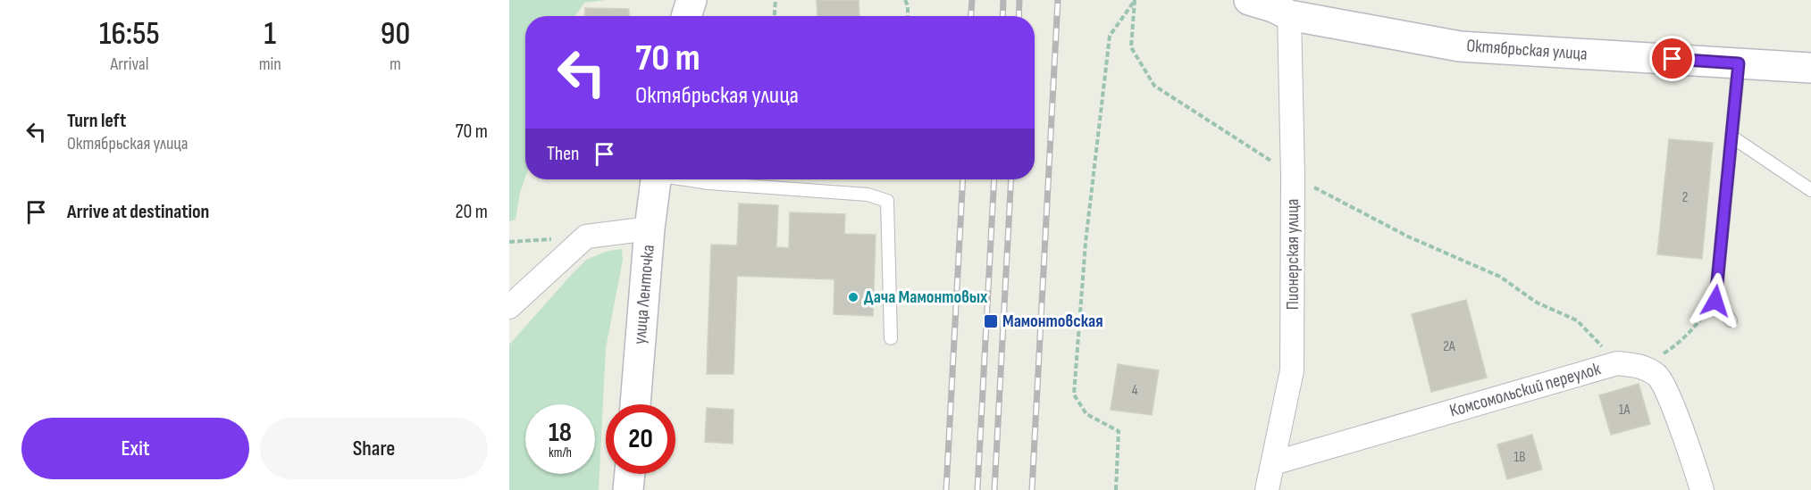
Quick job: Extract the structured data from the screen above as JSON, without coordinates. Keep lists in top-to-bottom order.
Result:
{
  "streets": {
    "street": [
      "Октябрьская улица",
      "Пионерская улица",
      "улица Ленточка",
      "Комсомольский переулок"
    ]
  },
  "crossings": [
    ["Октябрьская улица", "Пионерская улица"],
    ["Пионерская улица", "Комсомольский переулок"]
  ],
  "places": {
    "other": ["Дача Мамонтовых"],
    "transit": ["Мамонтовская"]
  },
  "house_numbers": [
    "2",
    "2А",
    "4",
    "1А",
    "1В"
  ],
  "page": {
    "eta": [
      "16:55",
      "Arrival",
      "1",
      "min",
      "90",
      "m"
    ],
    "turn": ["70 m", "Октябрьская улица"],
    "list": [
      {
        "name": "Turn left",
        "note": "Октябрьская улица",
        "value": "70 m"
      },
      {
        "name": "Arrive at destination",
        "value": "20 m"
      }
    ],
    "then": "Then",
    "speed": "18 km/h",
    "limit": "20",
    "buttons": ["Exit", "Share"]
  }
}
